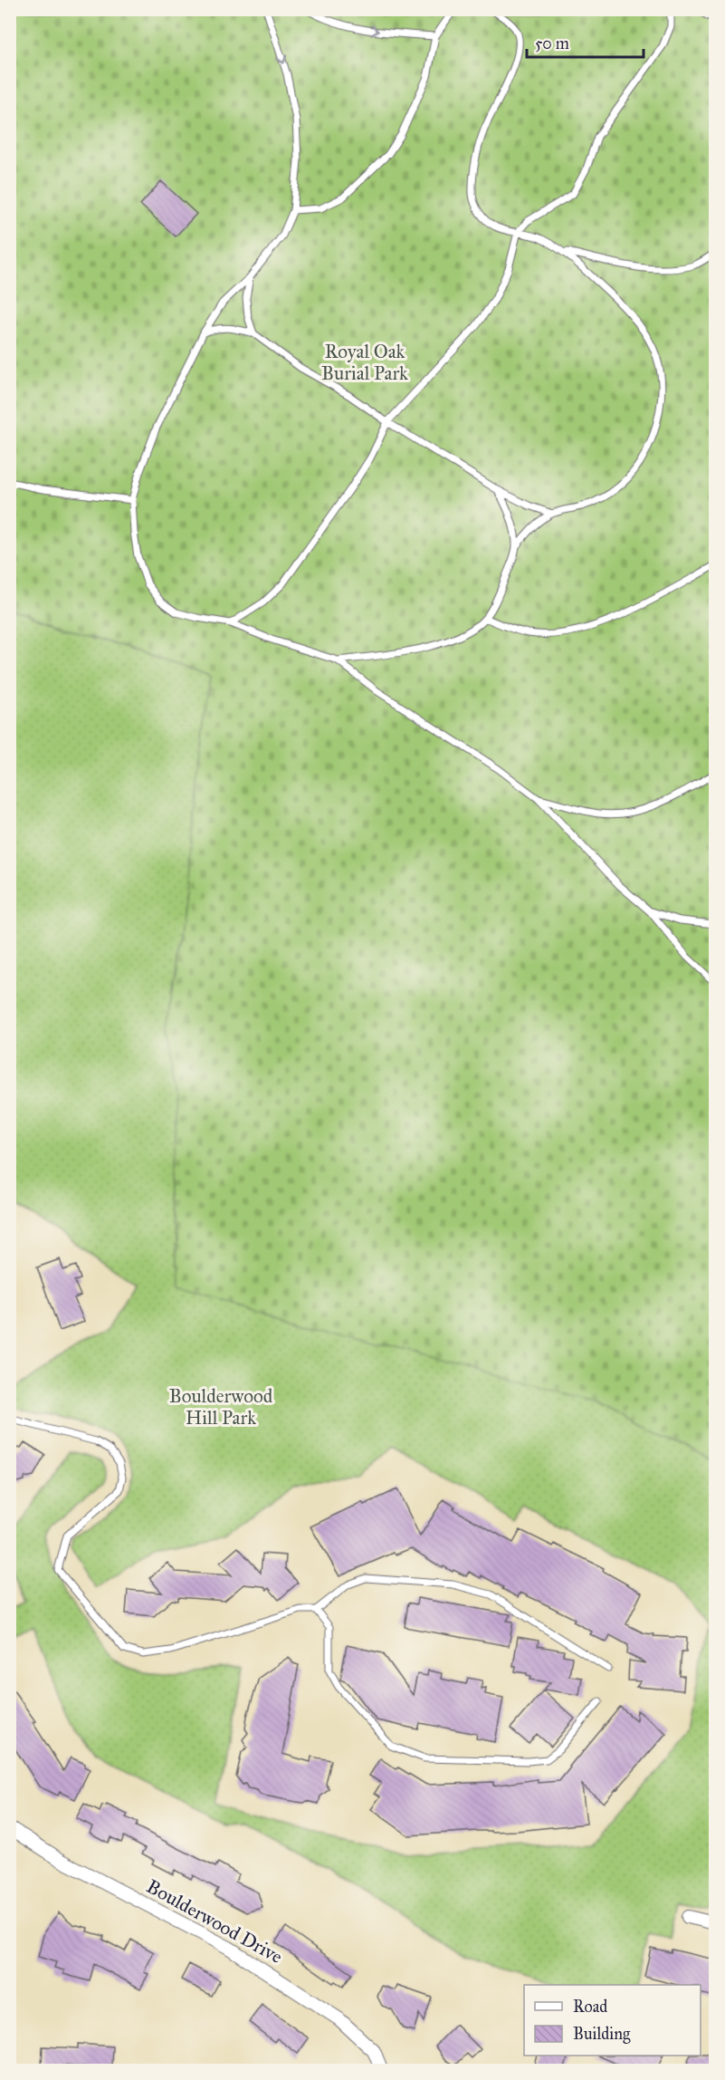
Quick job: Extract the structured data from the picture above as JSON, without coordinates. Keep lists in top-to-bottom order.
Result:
{
  "streets": {
    "street": ["Boulderwood Drive"]
  },
  "parks": ["Royal Oak Burial Park", "Boulderwood Hill Park"],
  "legend": ["Road", "Building"],
  "scale_bar": "50 m"
}
